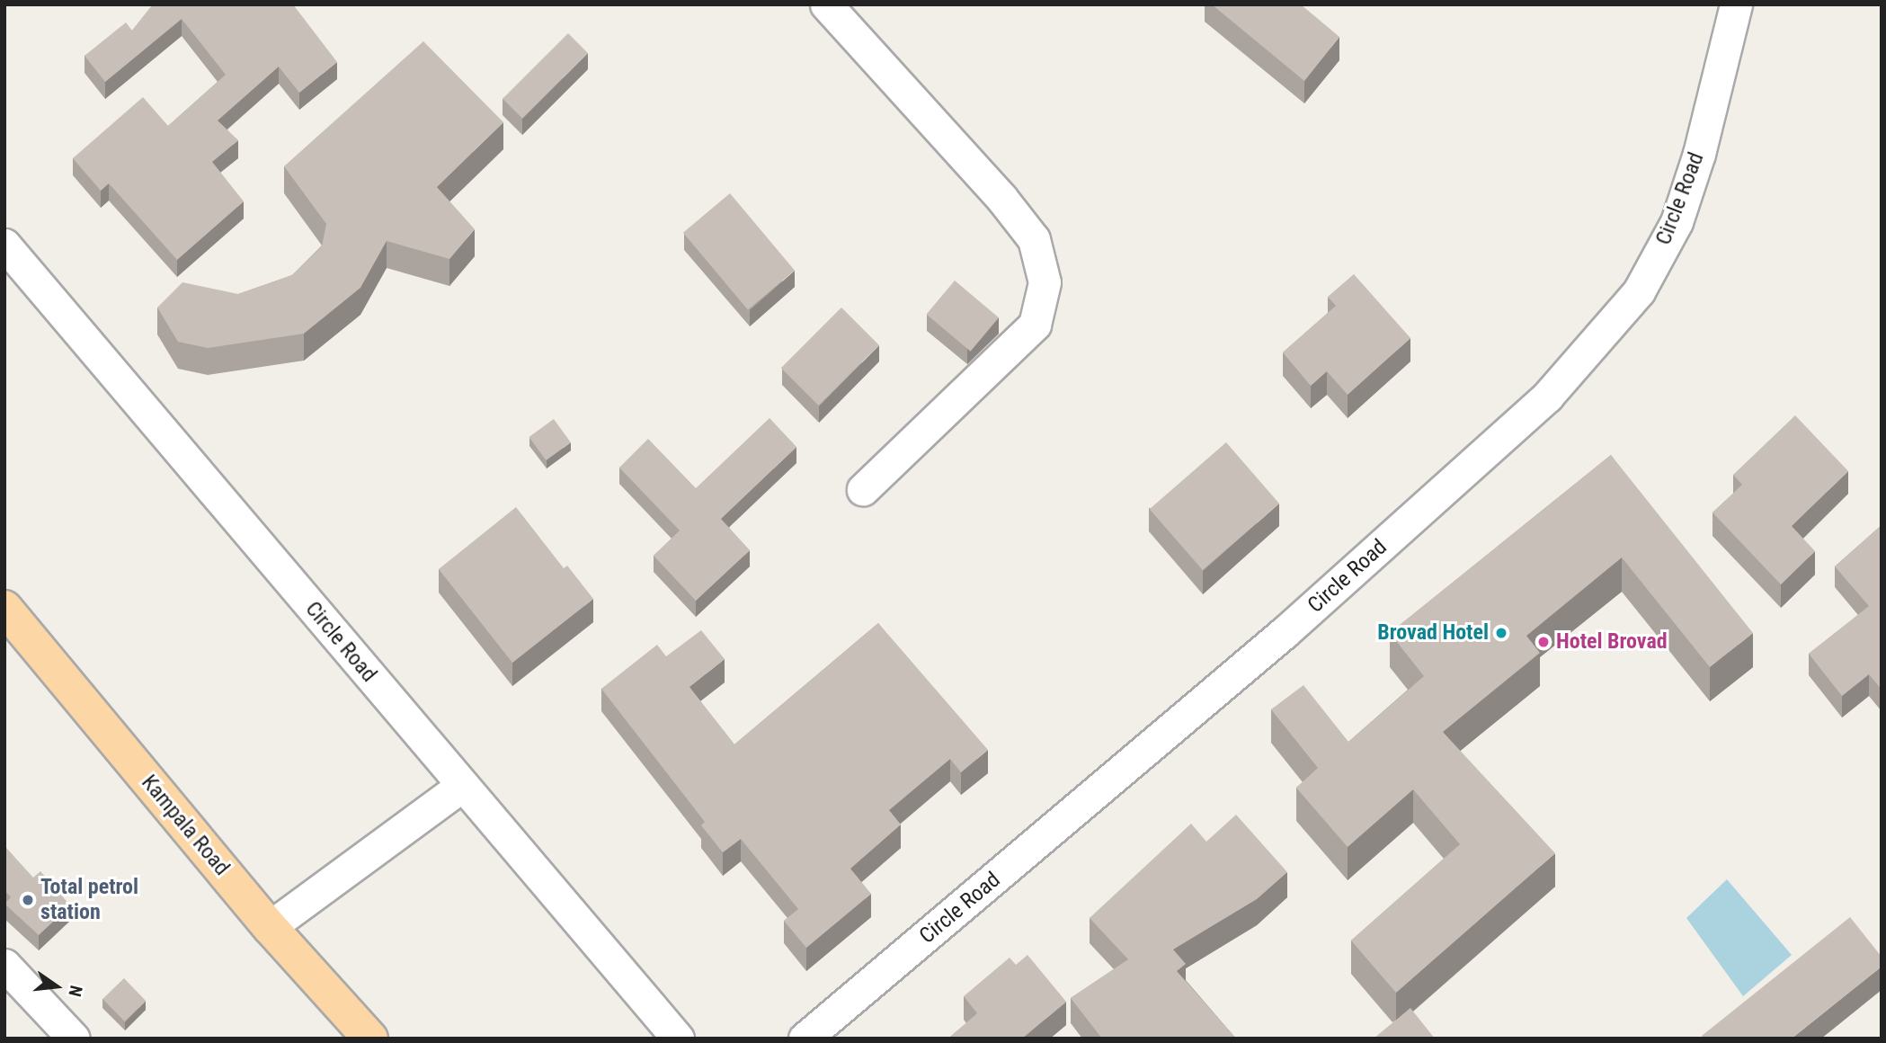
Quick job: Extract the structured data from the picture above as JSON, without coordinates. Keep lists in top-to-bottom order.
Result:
{
  "streets": {
    "main road": ["Kampala Road"],
    "street": ["Circle Road"]
  },
  "places": ["Brovad Hotel", "Hotel Brovad", "Total petrol station"],
  "north": "right"
}
